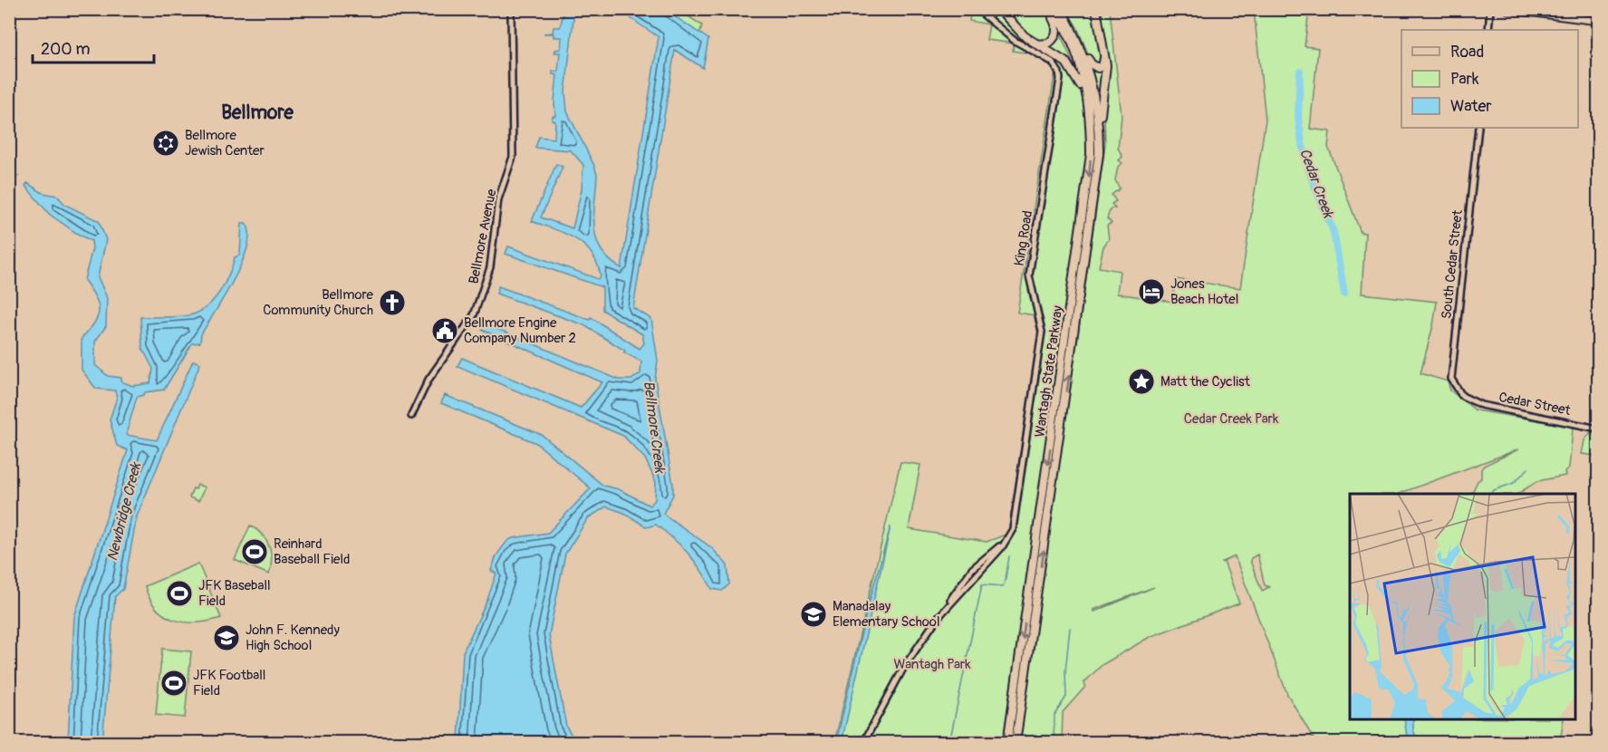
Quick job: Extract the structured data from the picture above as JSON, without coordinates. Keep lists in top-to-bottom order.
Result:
{
  "streets": {
    "highway": ["Wantagh State Parkway"],
    "street": [
      "Bellmore Avenue",
      "King Road",
      "South Cedar Street",
      "Cedar Street"
    ]
  },
  "crossings": [
    ["South Cedar Street", "Cedar Street"]
  ],
  "districts": ["Bellmore"],
  "water": ["Cedar Creek", "Bellmore Creek", "Newbridge Creek"],
  "parks": ["Cedar Creek Park", "Wantagh Park"],
  "places": {
    "synagogue": ["Bellmore Jewish Center"],
    "hotel": ["Jones Beach Hotel"],
    "church": ["Bellmore Community Church"],
    "public building": ["Bellmore Engine Company Number 2"],
    "place": ["Matt the Cyclist"],
    "sports": ["Reinhard Baseball Field", "JFK Baseball Field", "JFK Football Field"],
    "school or university": ["Manadalay Elementary School", "John F. Kennedy High School"]
  },
  "legend": ["Road", "Park", "Water"],
  "scale_bar": "200 m"
}
